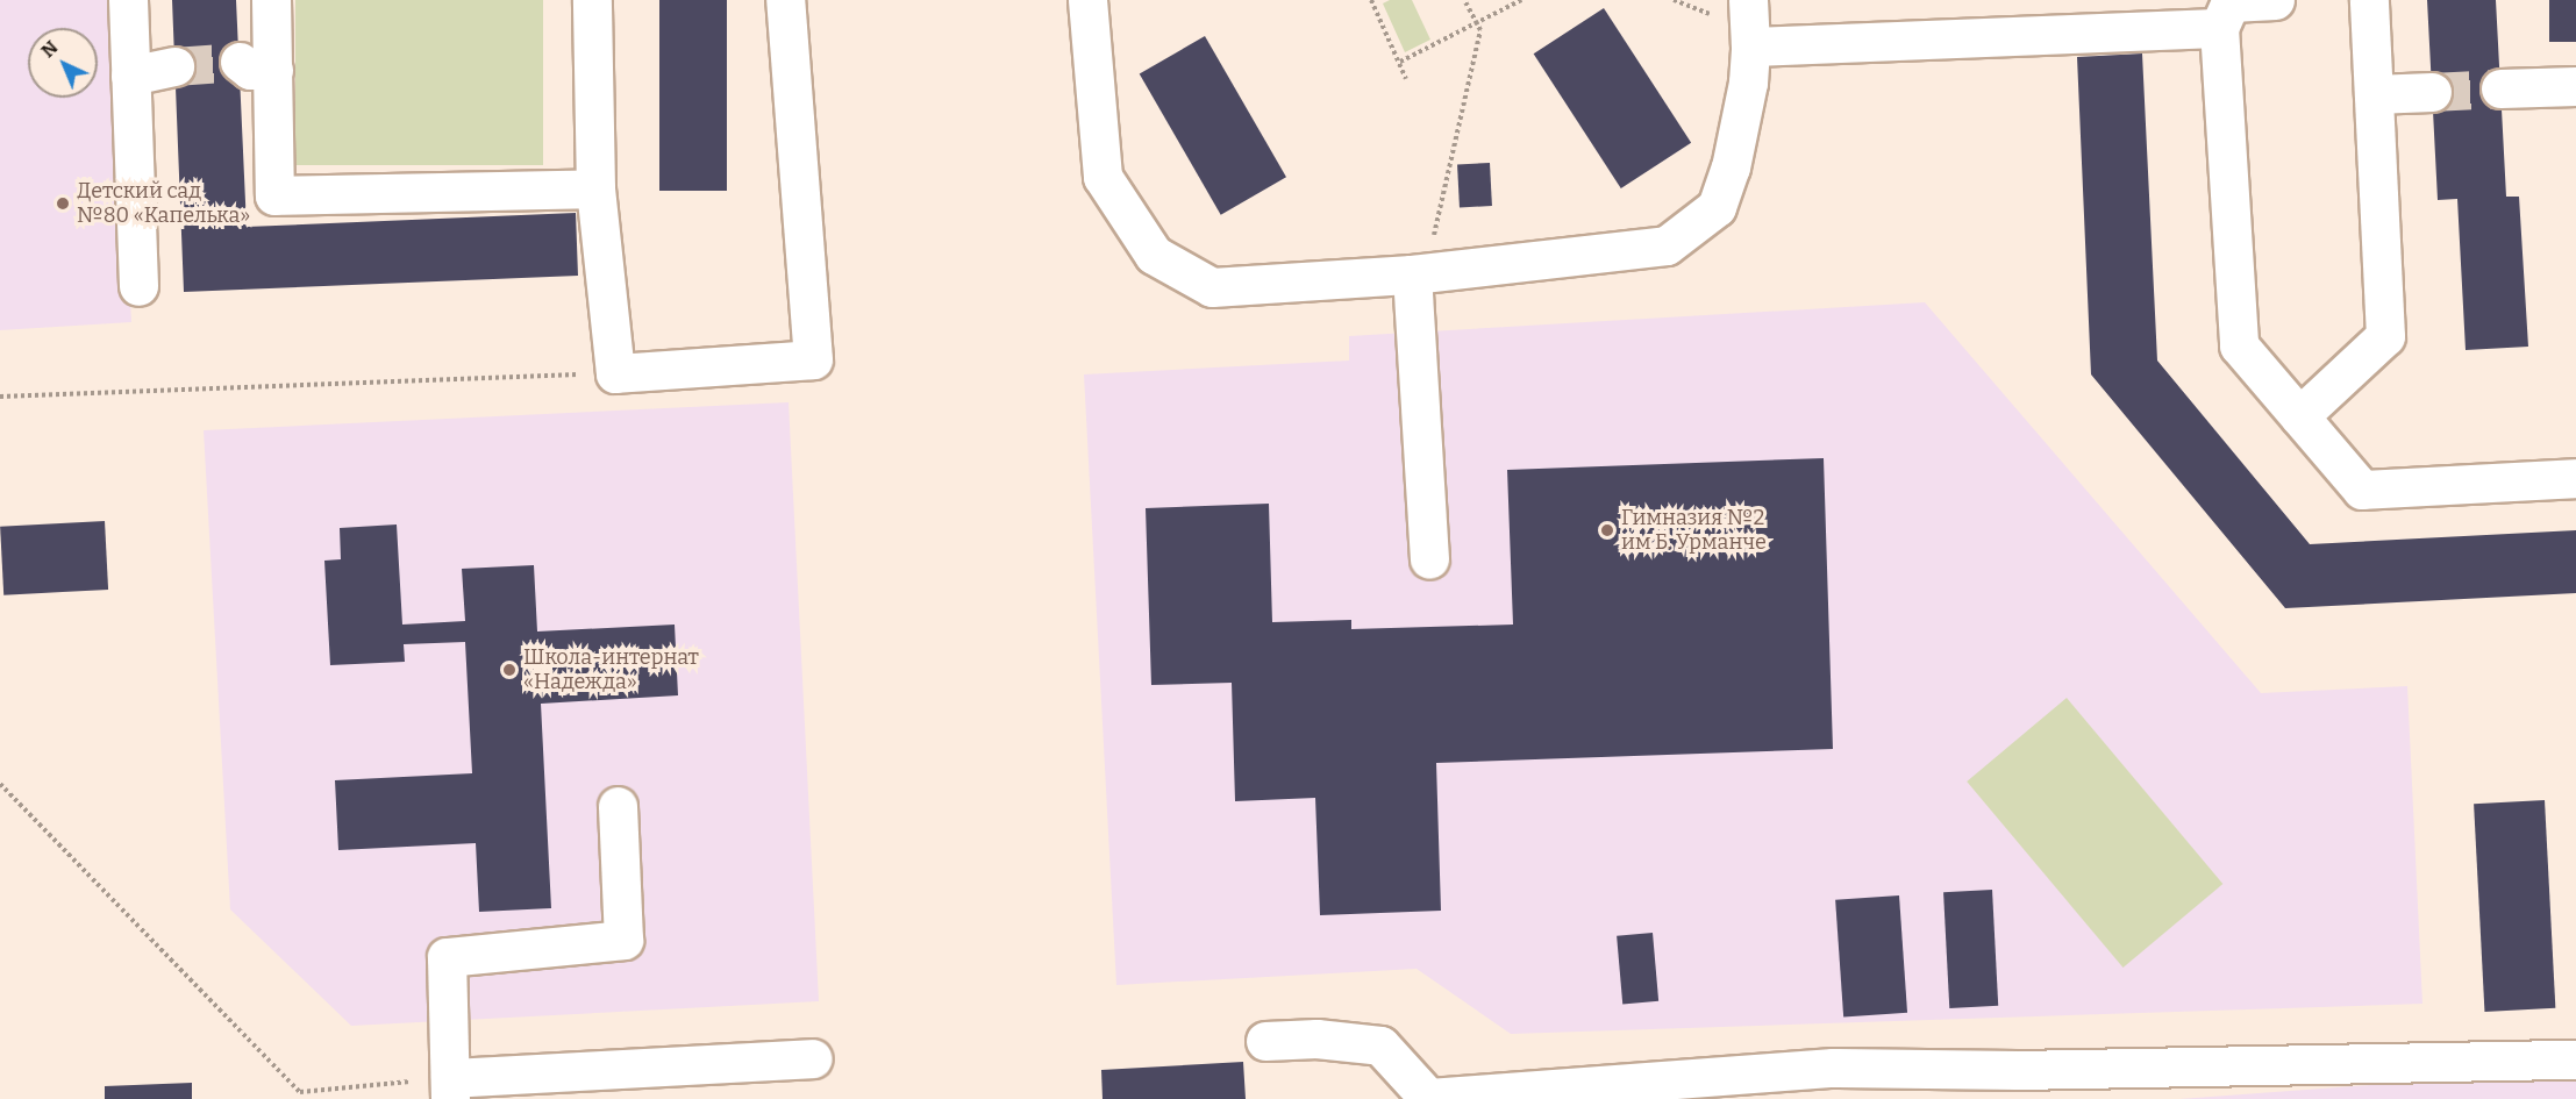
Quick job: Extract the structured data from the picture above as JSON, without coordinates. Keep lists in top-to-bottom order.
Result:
{
  "places": ["Детский сад №80 «Капелька»", "Гимназия №2 им Б. Урманче", "Школа-интернат «Надежда»"],
  "north": "top left"
}
